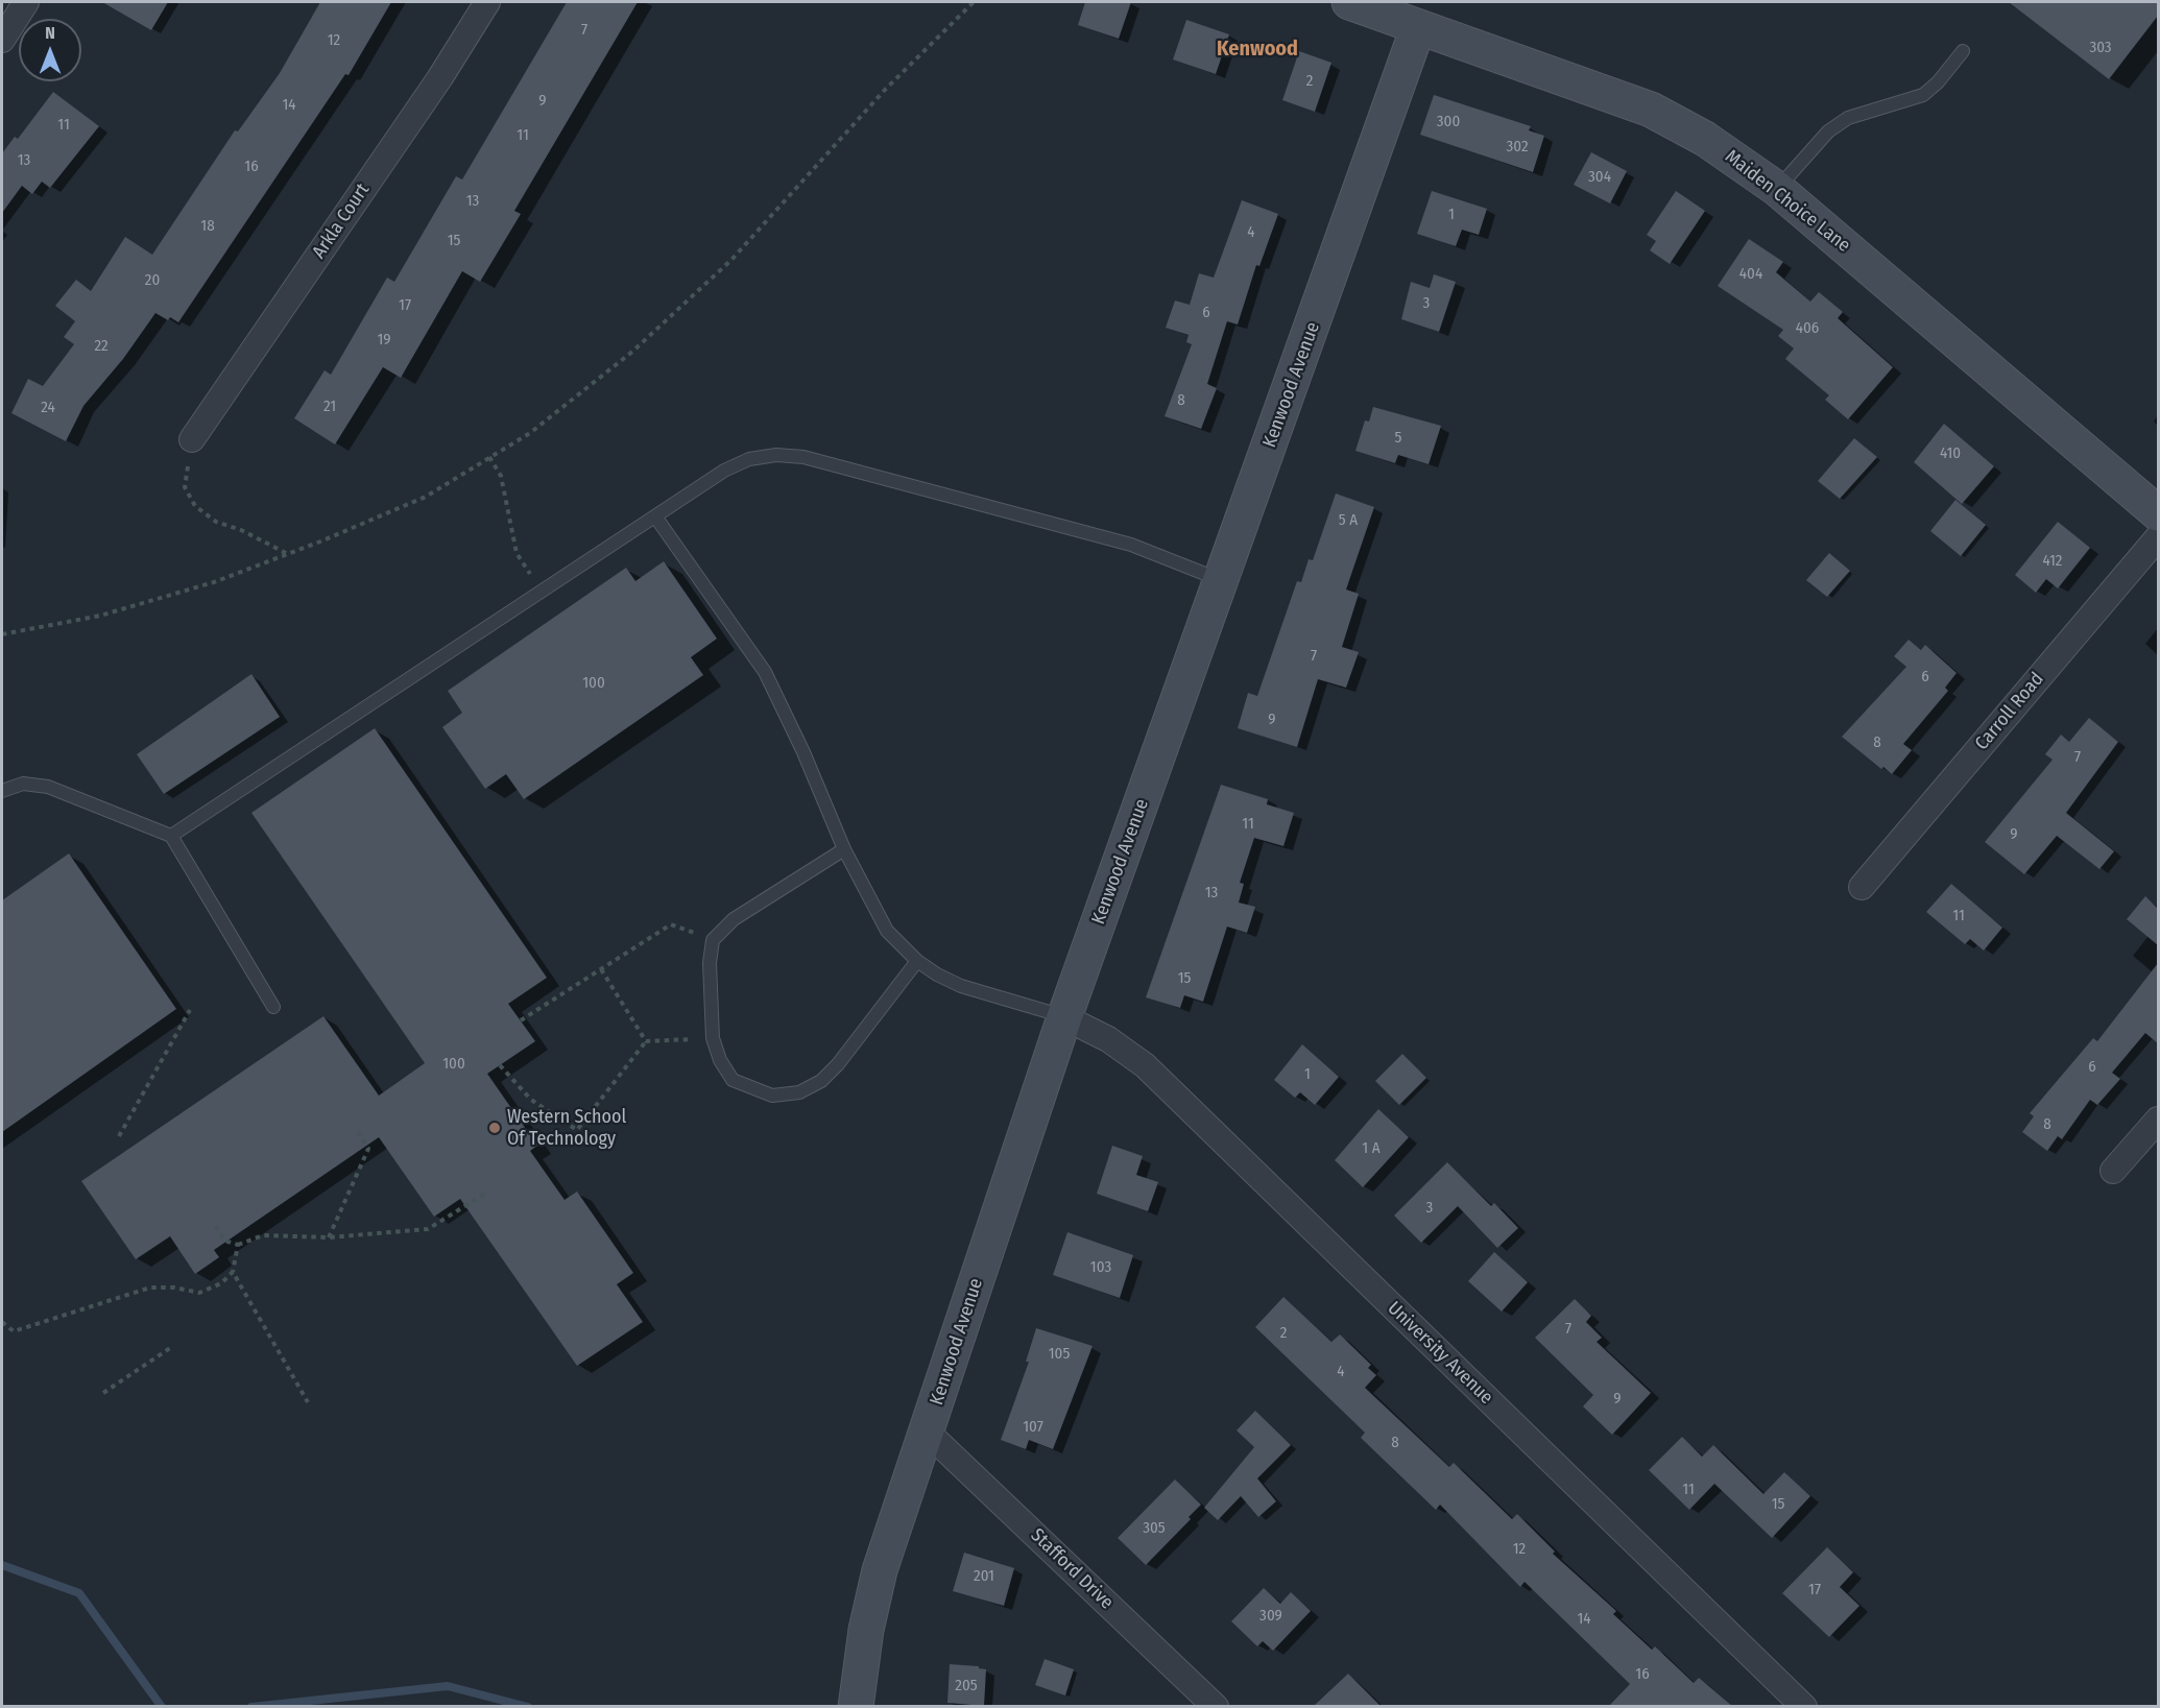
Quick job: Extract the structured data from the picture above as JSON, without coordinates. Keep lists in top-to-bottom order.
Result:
{
  "streets": {
    "street": [
      "Maiden Choice Lane",
      "Arkla Court",
      "Kenwood Avenue",
      "Carroll Road",
      "University Avenue",
      "Stafford Drive"
    ]
  },
  "crossings": [
    ["Maiden Choice Lane", "Kenwood Avenue"],
    ["Kenwood Avenue", "University Avenue"],
    ["Kenwood Avenue", "Stafford Drive"]
  ],
  "districts": ["Kenwood"],
  "places": ["Western School Of Technology"],
  "house_numbers": [
    "7",
    "12",
    "303",
    "2",
    "9",
    "14",
    "300",
    "11",
    "11",
    "302",
    "13",
    "16",
    "304",
    "13",
    "1",
    "18",
    "4",
    "15",
    "404",
    "20",
    "3",
    "17",
    "6",
    "406",
    "19",
    "22",
    "8",
    "21",
    "24",
    "5",
    "410",
    "5 A",
    "412",
    "7",
    "6",
    "100",
    "9",
    "8",
    "7",
    "11",
    "9",
    "13",
    "11",
    "15",
    "100",
    "6",
    "1",
    "8",
    "1 A",
    "3",
    "103",
    "7",
    "2",
    "105",
    "4",
    "9",
    "107",
    "8",
    "11",
    "15",
    "305",
    "12",
    "201",
    "17",
    "309",
    "14",
    "16",
    "205"
  ],
  "north": "top"
}
